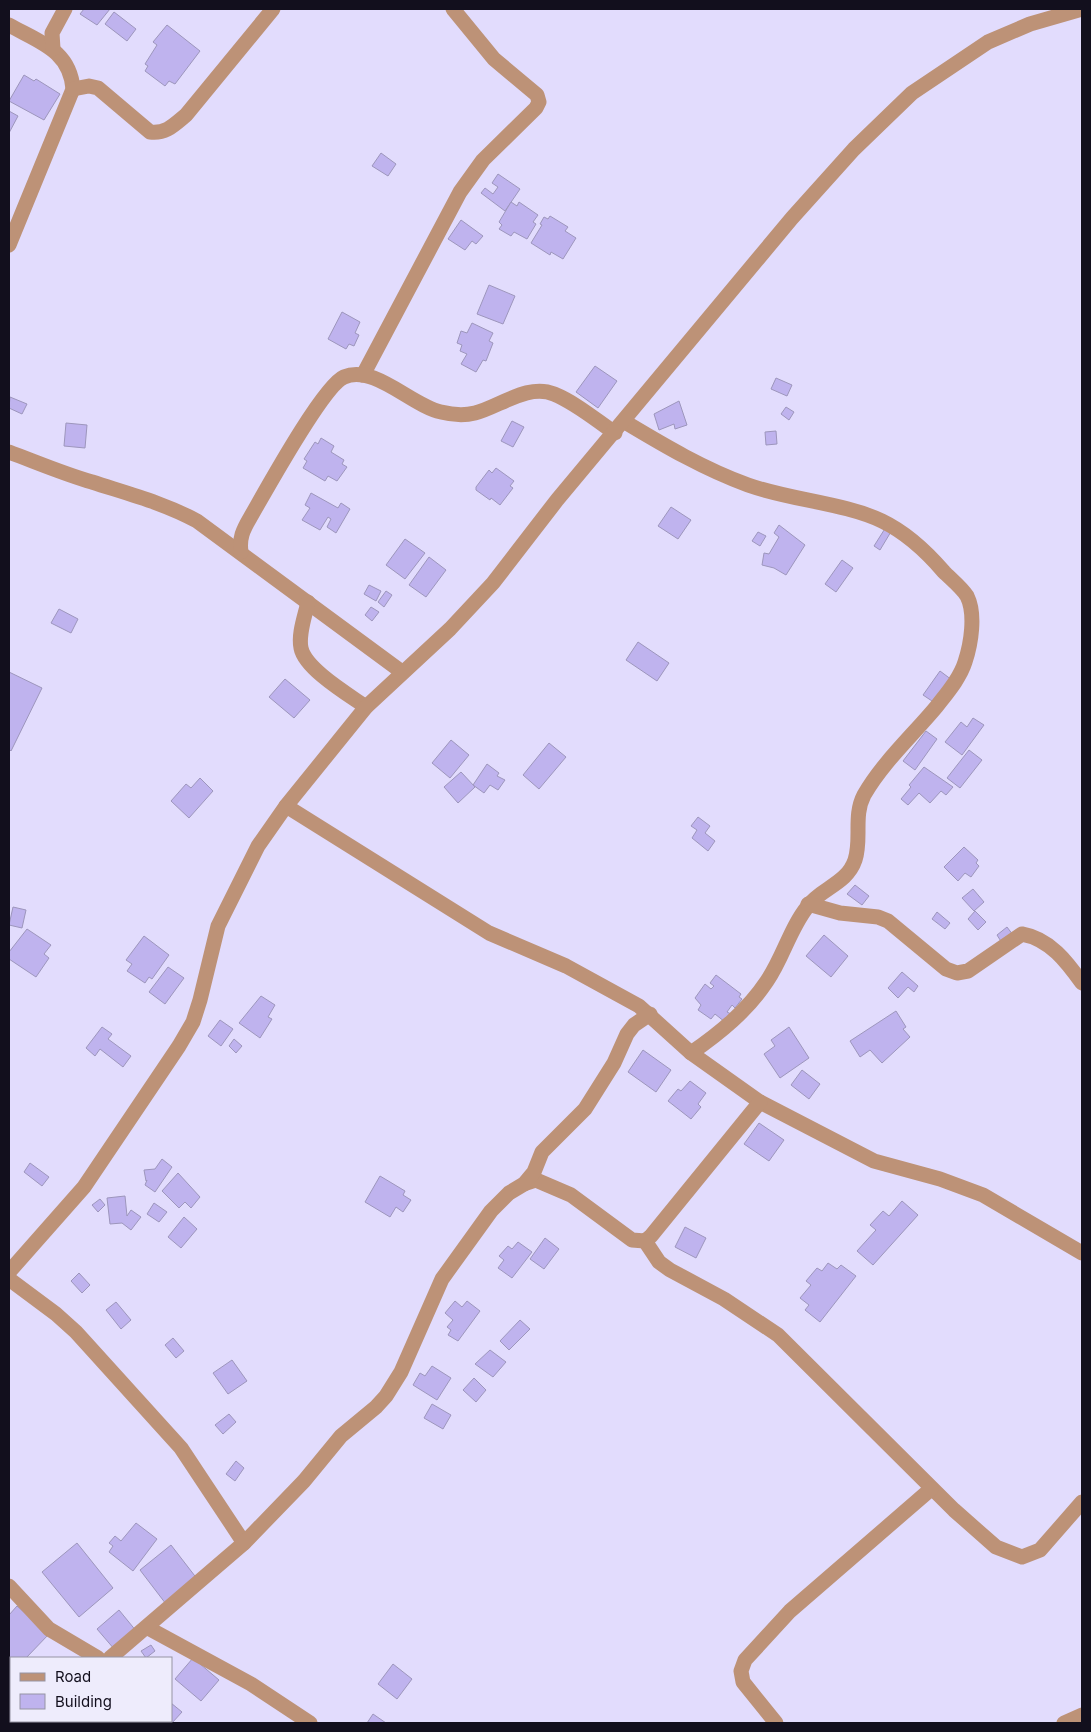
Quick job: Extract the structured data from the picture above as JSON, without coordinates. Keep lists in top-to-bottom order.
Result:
{
  "legend": ["Road", "Building"]
}
